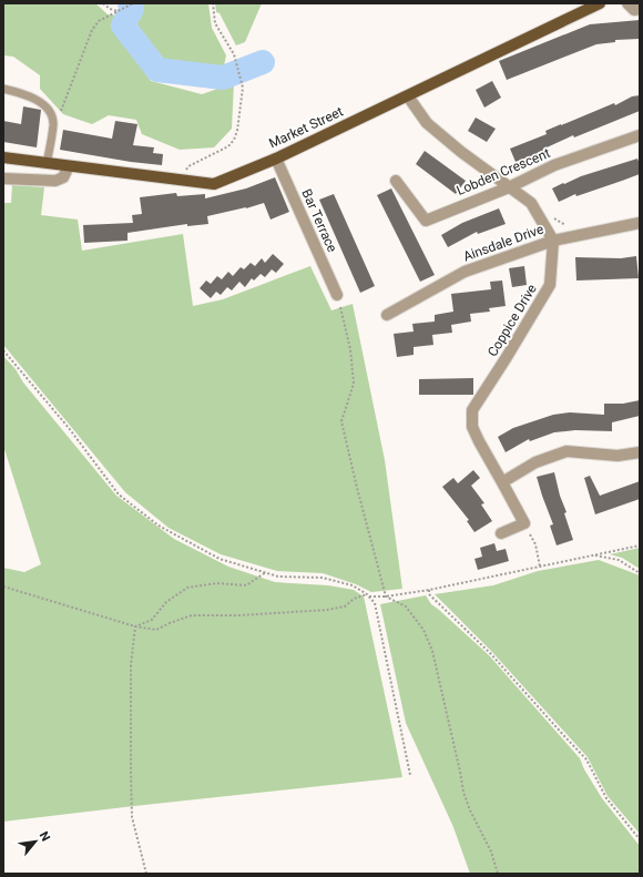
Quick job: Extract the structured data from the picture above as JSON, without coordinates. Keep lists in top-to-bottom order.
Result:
{
  "streets": {
    "main road": ["Market Street"],
    "street": [
      "Lobden Crescent",
      "Bar Terrace",
      "Ainsdale Drive",
      "Coppice Drive"
    ]
  },
  "crossings": [
    ["Market Street", "Bar Terrace"],
    ["Ainsdale Drive", "Coppice Drive"]
  ],
  "north": "top right"
}
